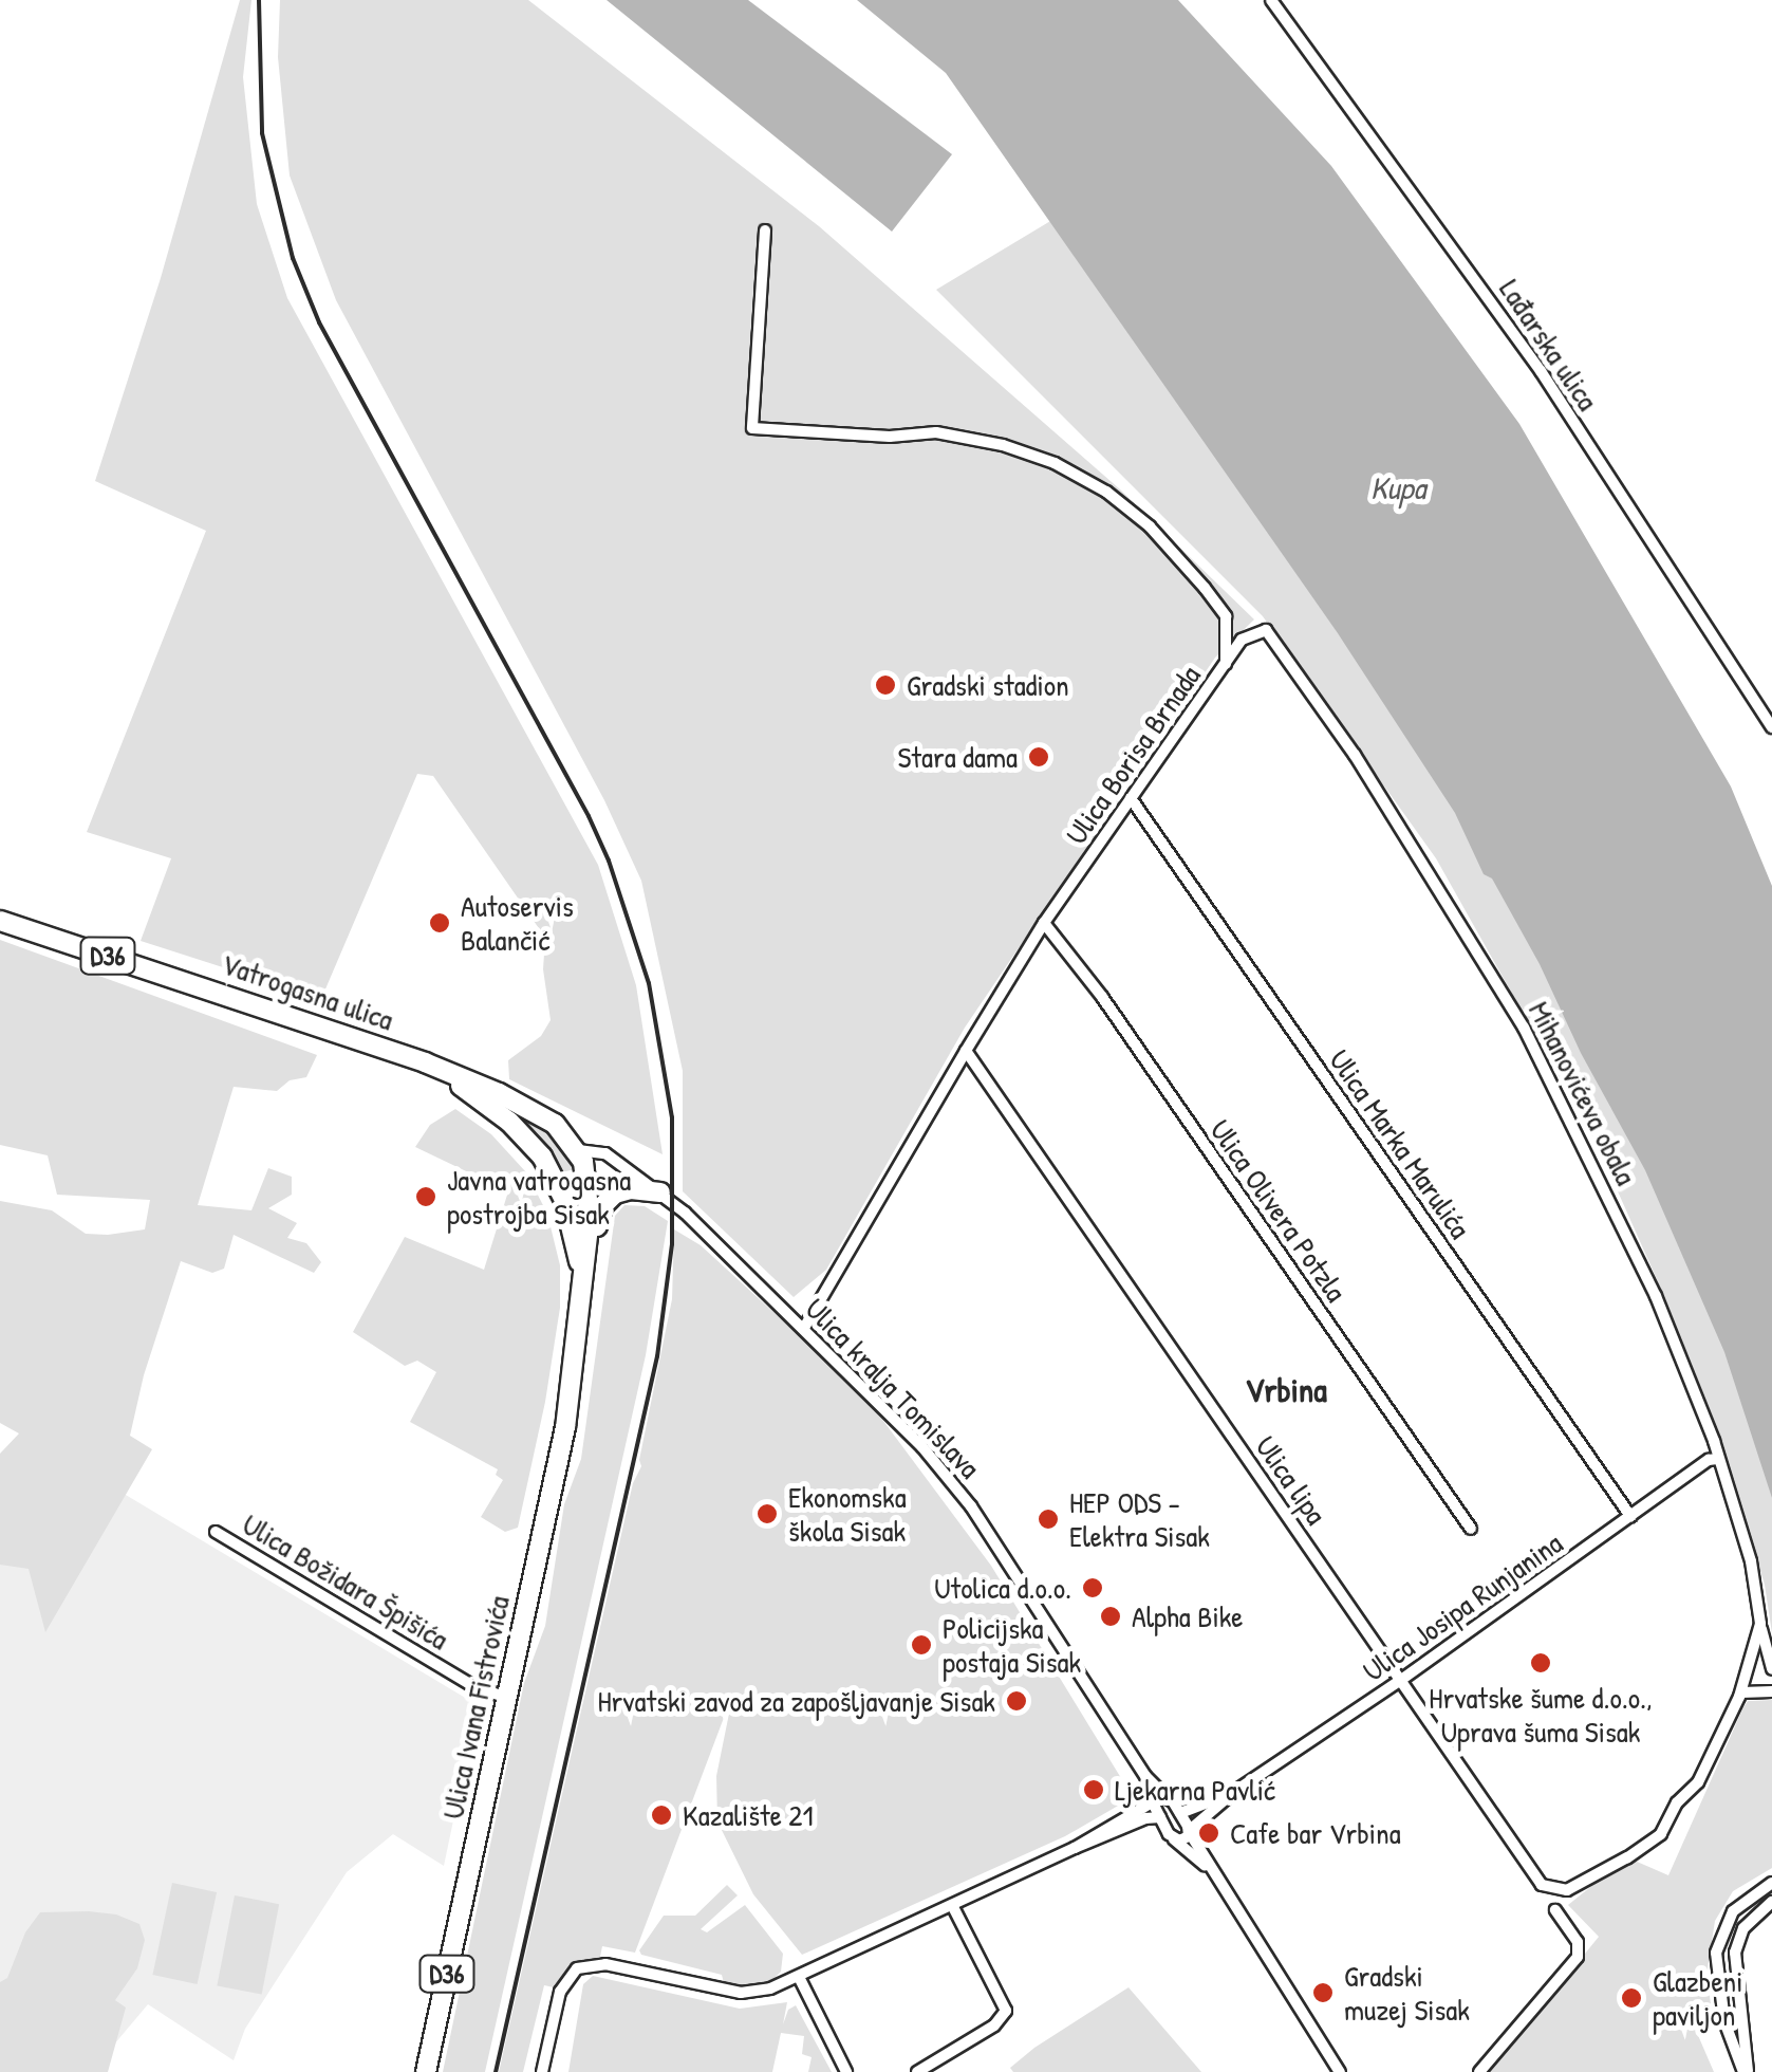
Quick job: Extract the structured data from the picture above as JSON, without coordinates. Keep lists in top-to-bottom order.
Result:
{
  "streets": {
    "main road": ["D36", "Vatrogasna ulica", "Ulica Ivana Fistrovića"],
    "street": [
      "Lađarska ulica",
      "Ulica Borisa Brnada",
      "Mihanovićeva obala",
      "Ulica Marka Marulića",
      "Ulica Olivera Potzla",
      "Ulica kralja Tomislava",
      "Ulica lipa",
      "Ulica Božidara Špišića",
      "Ulica Josipa Runjanina"
    ]
  },
  "crossings": [
    ["Ulica Borisa Brnada", "Mihanovićeva obala"],
    ["Ulica Borisa Brnada", "Ulica Marka Marulića"],
    ["Ulica Borisa Brnada", "Ulica Olivera Potzla"],
    ["Ulica Borisa Brnada", "Ulica kralja Tomislava"],
    ["Ulica Borisa Brnada", "Ulica lipa"],
    ["D36", "Vatrogasna ulica"],
    ["D36", "Ulica kralja Tomislava"],
    ["D36", "Ulica Ivana Fistrovića"],
    ["Vatrogasna ulica", "Ulica kralja Tomislava"],
    ["Mihanovićeva obala", "Ulica lipa"],
    ["Mihanovićeva obala", "Ulica Josipa Runjanina"],
    ["Ulica Marka Marulića", "Ulica Josipa Runjanina"],
    ["Ulica kralja Tomislava", "Ulica Josipa Runjanina"],
    ["Ulica lipa", "Ulica Josipa Runjanina"],
    ["Ulica Božidara Špišića", "Ulica Ivana Fistrovića"]
  ],
  "districts": ["Vrbina"],
  "water": ["Kupa"],
  "places": [
    "Gradski stadion",
    "Stara dama",
    "Autoservis Balančić",
    "Javna vatrogasna postrojba Sisak",
    "Ekonomska škola Sisak",
    "HEP ODS - Elektra Sisak",
    "Utolica d.o.o.",
    "Alpha Bike",
    "Policijska postaja Sisak",
    "Hrvatske šume d.o.o., Uprava šuma Sisak",
    "Hrvatski zavod za zapošljavanje Sisak",
    "Ljekarna Pavlić",
    "Kazalište 21",
    "Cafe bar Vrbina",
    "Gradski muzej Sisak",
    "Glazbeni paviljon"
  ]
}
